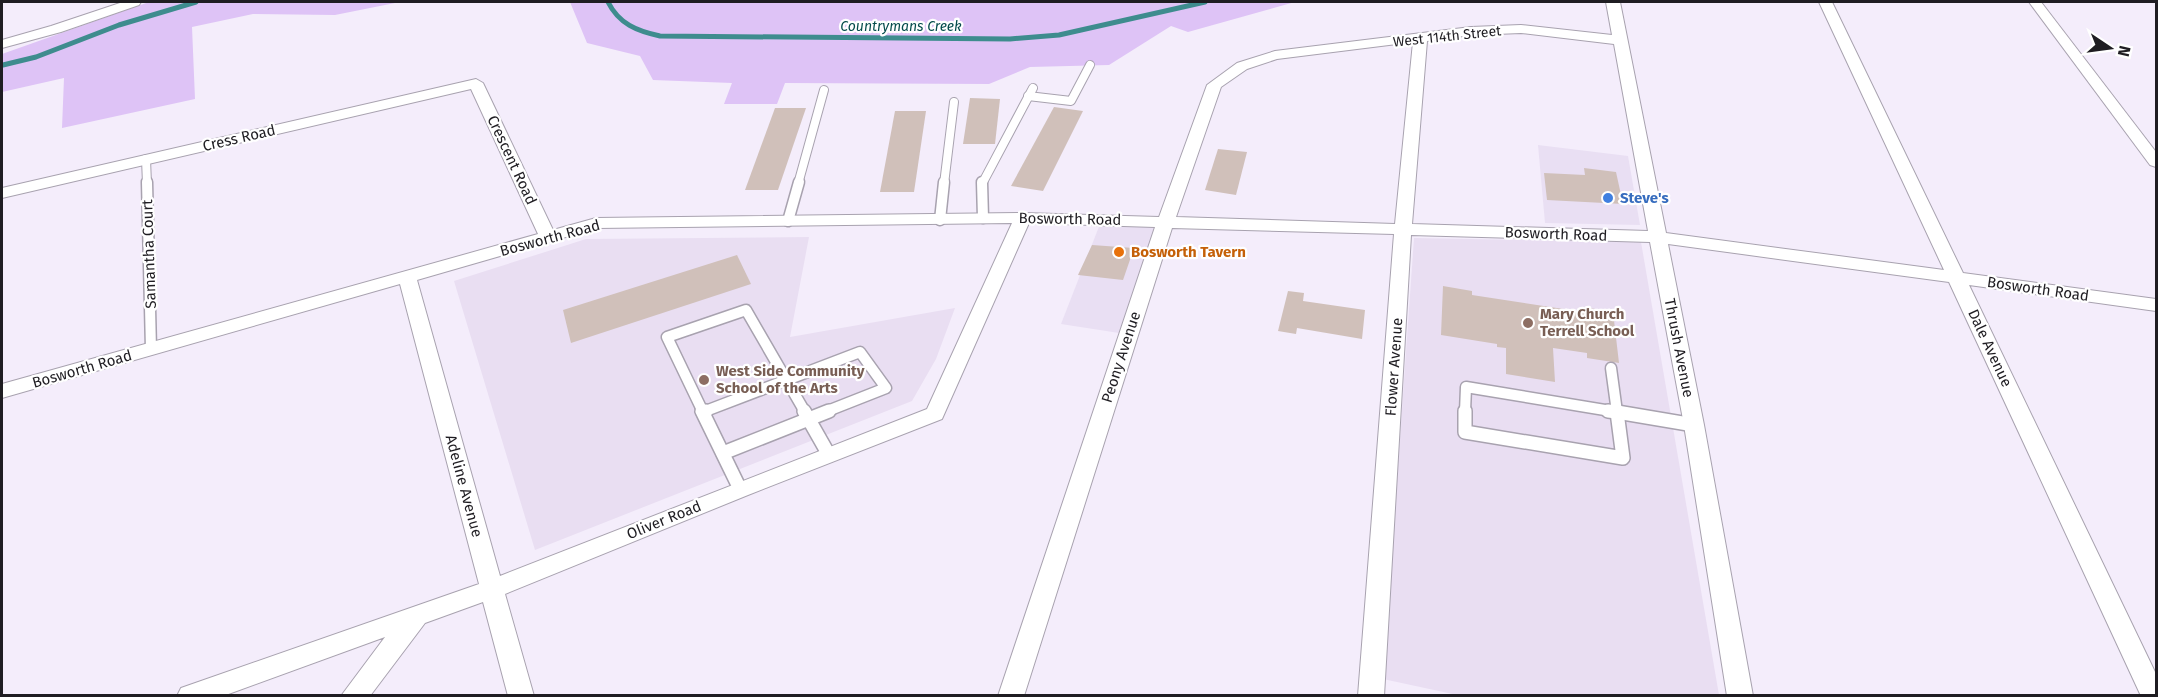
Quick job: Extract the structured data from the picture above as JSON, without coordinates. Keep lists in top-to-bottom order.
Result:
{
  "streets": {
    "street": [
      "West 114th Street",
      "Cress Road",
      "Crescent Road",
      "Bosworth Road",
      "Thrush Avenue",
      "Dale Avenue",
      "Peony Avenue",
      "Flower Avenue",
      "Adeline Avenue",
      "Oliver Road"
    ],
    "lane": ["Samantha Court"]
  },
  "crossings": [
    ["West 114th Street", "Thrush Avenue"],
    ["West 114th Street", "Peony Avenue"],
    ["West 114th Street", "Flower Avenue"],
    ["Cress Road", "Crescent Road"],
    ["Cress Road", "Samantha Court"],
    ["Crescent Road", "Bosworth Road"],
    ["Bosworth Road", "Samantha Court"],
    ["Bosworth Road", "Thrush Avenue"],
    ["Bosworth Road", "Dale Avenue"],
    ["Bosworth Road", "Peony Avenue"],
    ["Bosworth Road", "Flower Avenue"],
    ["Bosworth Road", "Adeline Avenue"],
    ["Bosworth Road", "Oliver Road"],
    ["Adeline Avenue", "Oliver Road"]
  ],
  "water": ["Countrymans Creek"],
  "places": [
    "Steve's",
    "Bosworth Tavern",
    "Mary Church Terrell School",
    "West Side Community School of the Arts"
  ],
  "north": "right"
}
